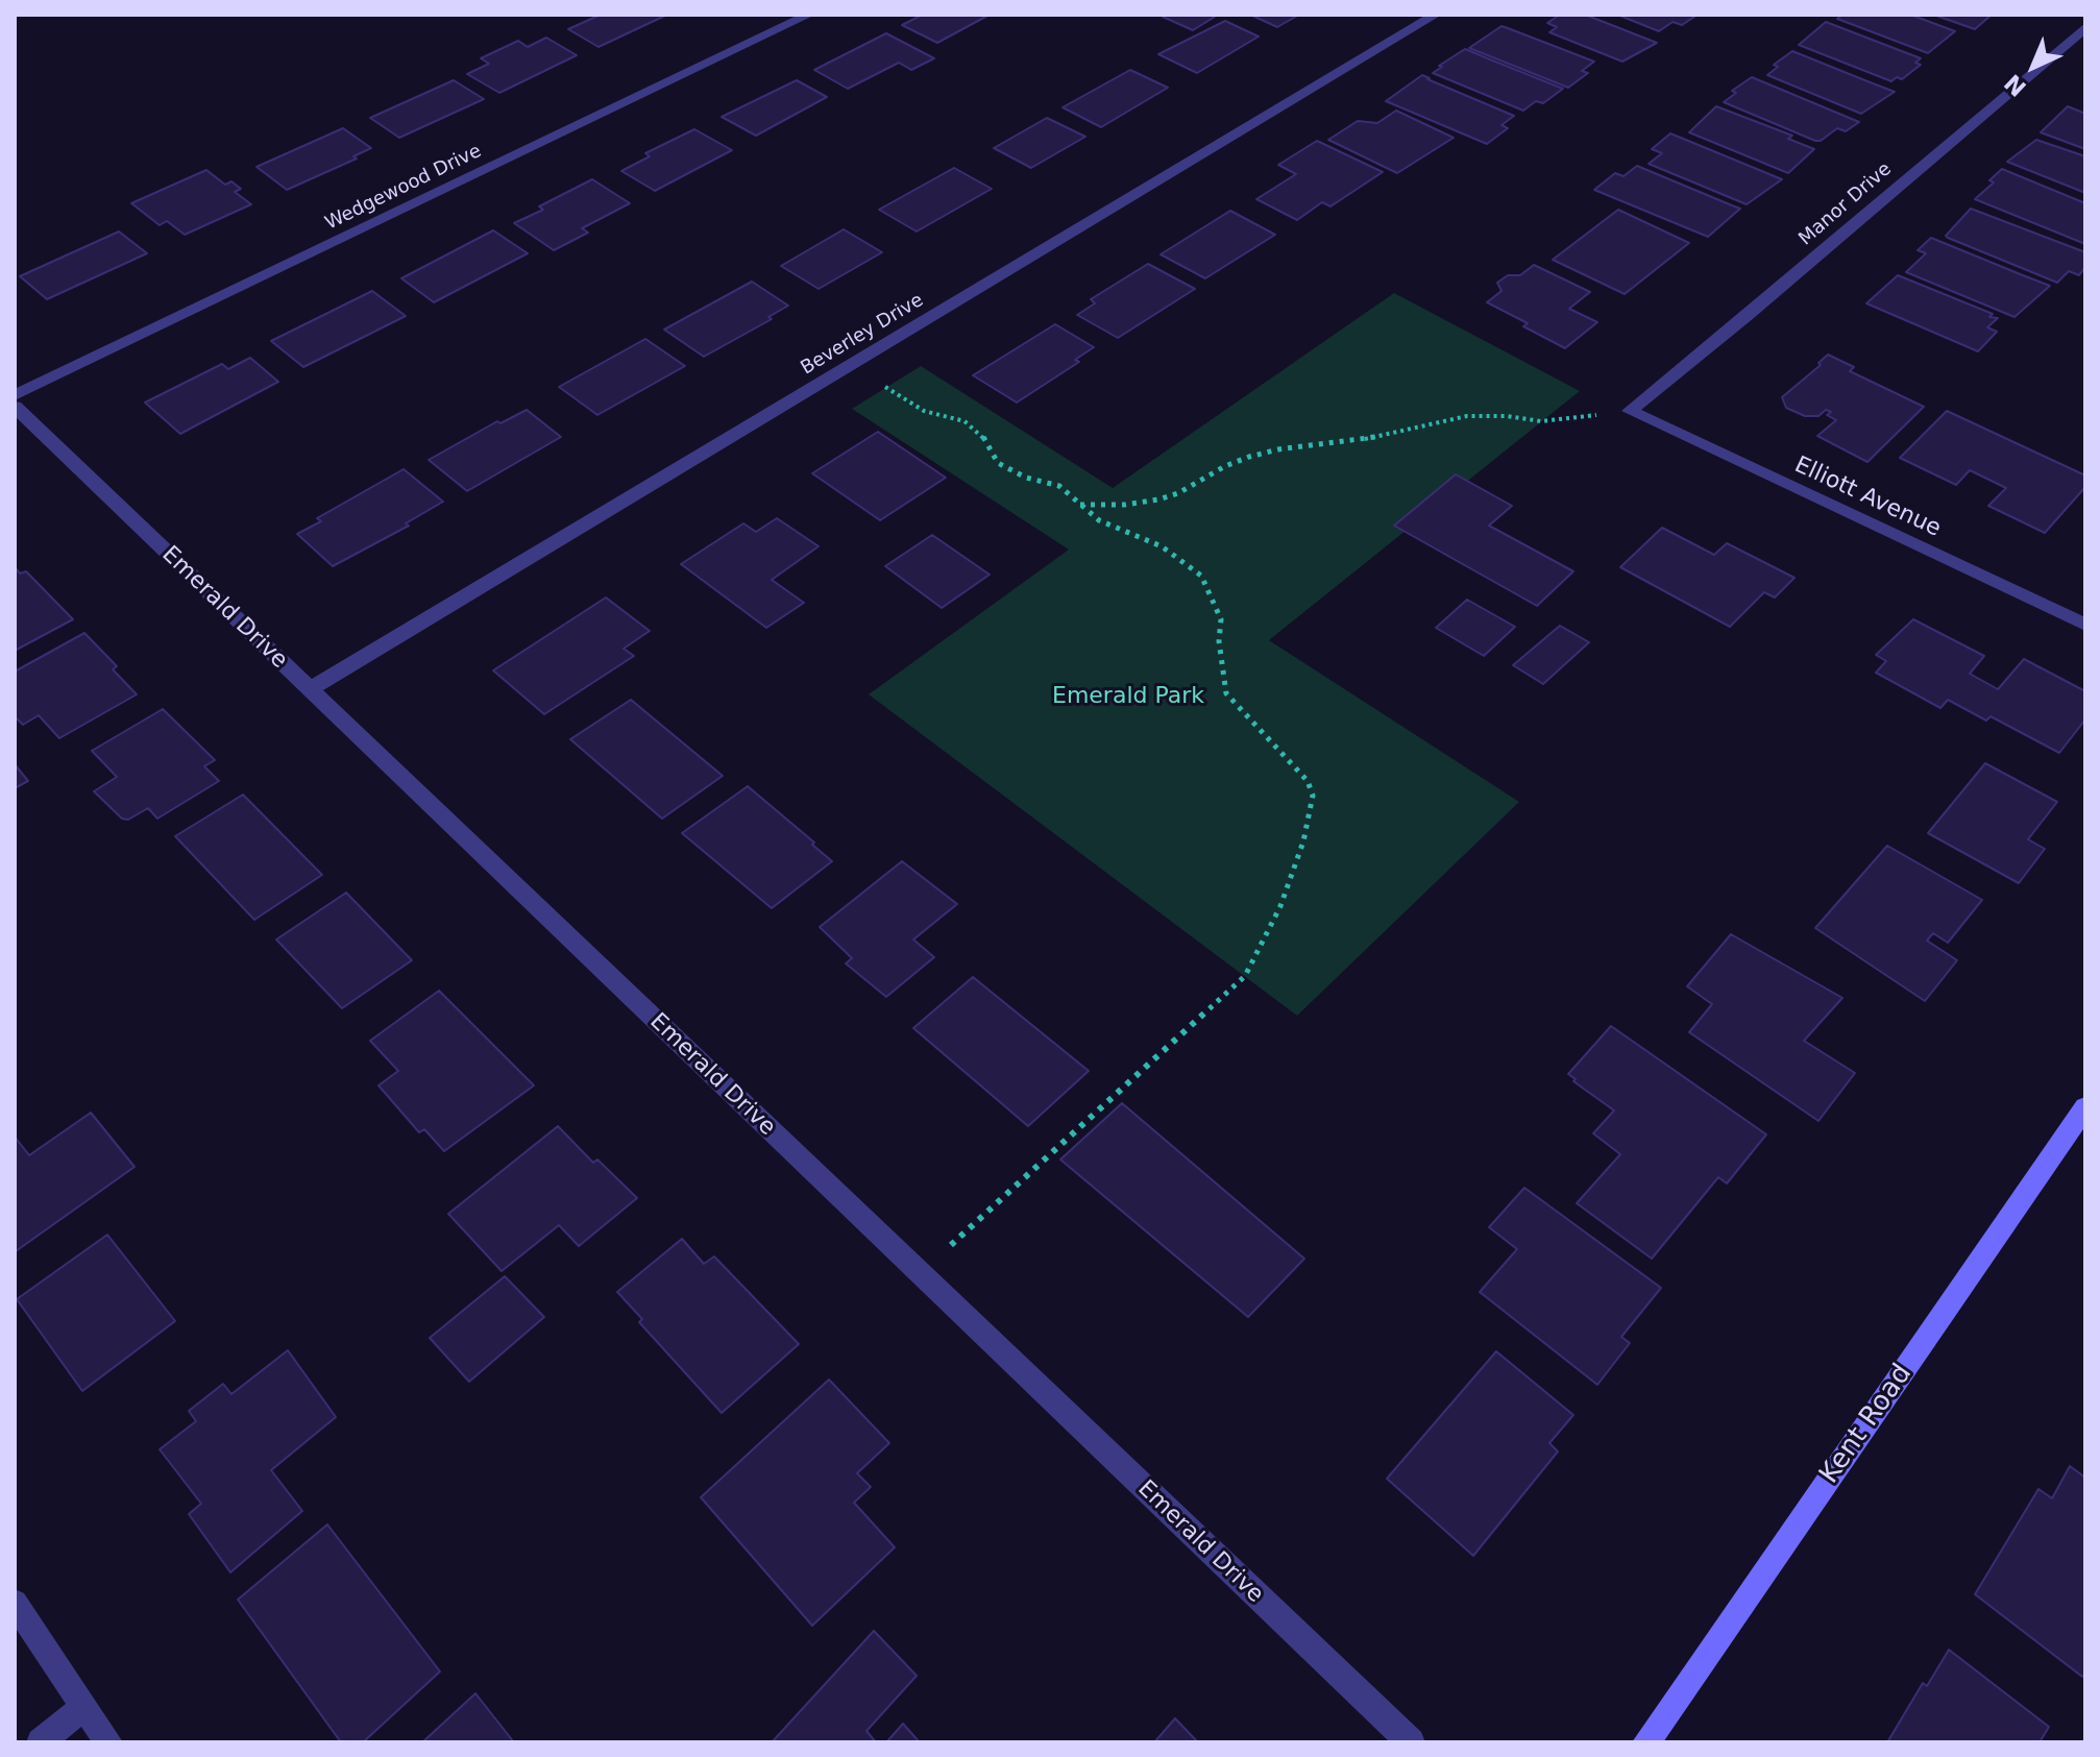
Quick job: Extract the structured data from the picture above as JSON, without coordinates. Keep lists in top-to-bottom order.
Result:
{
  "streets": {
    "street": [
      "Wedgewood Drive",
      "Manor Drive",
      "Beverley Drive",
      "Elliott Avenue",
      "Emerald Drive",
      "Kent Road"
    ]
  },
  "crossings": [
    ["Manor Drive", "Elliott Avenue"],
    ["Beverley Drive", "Emerald Drive"]
  ],
  "parks": ["Emerald Park"],
  "north": "bottom left"
}
